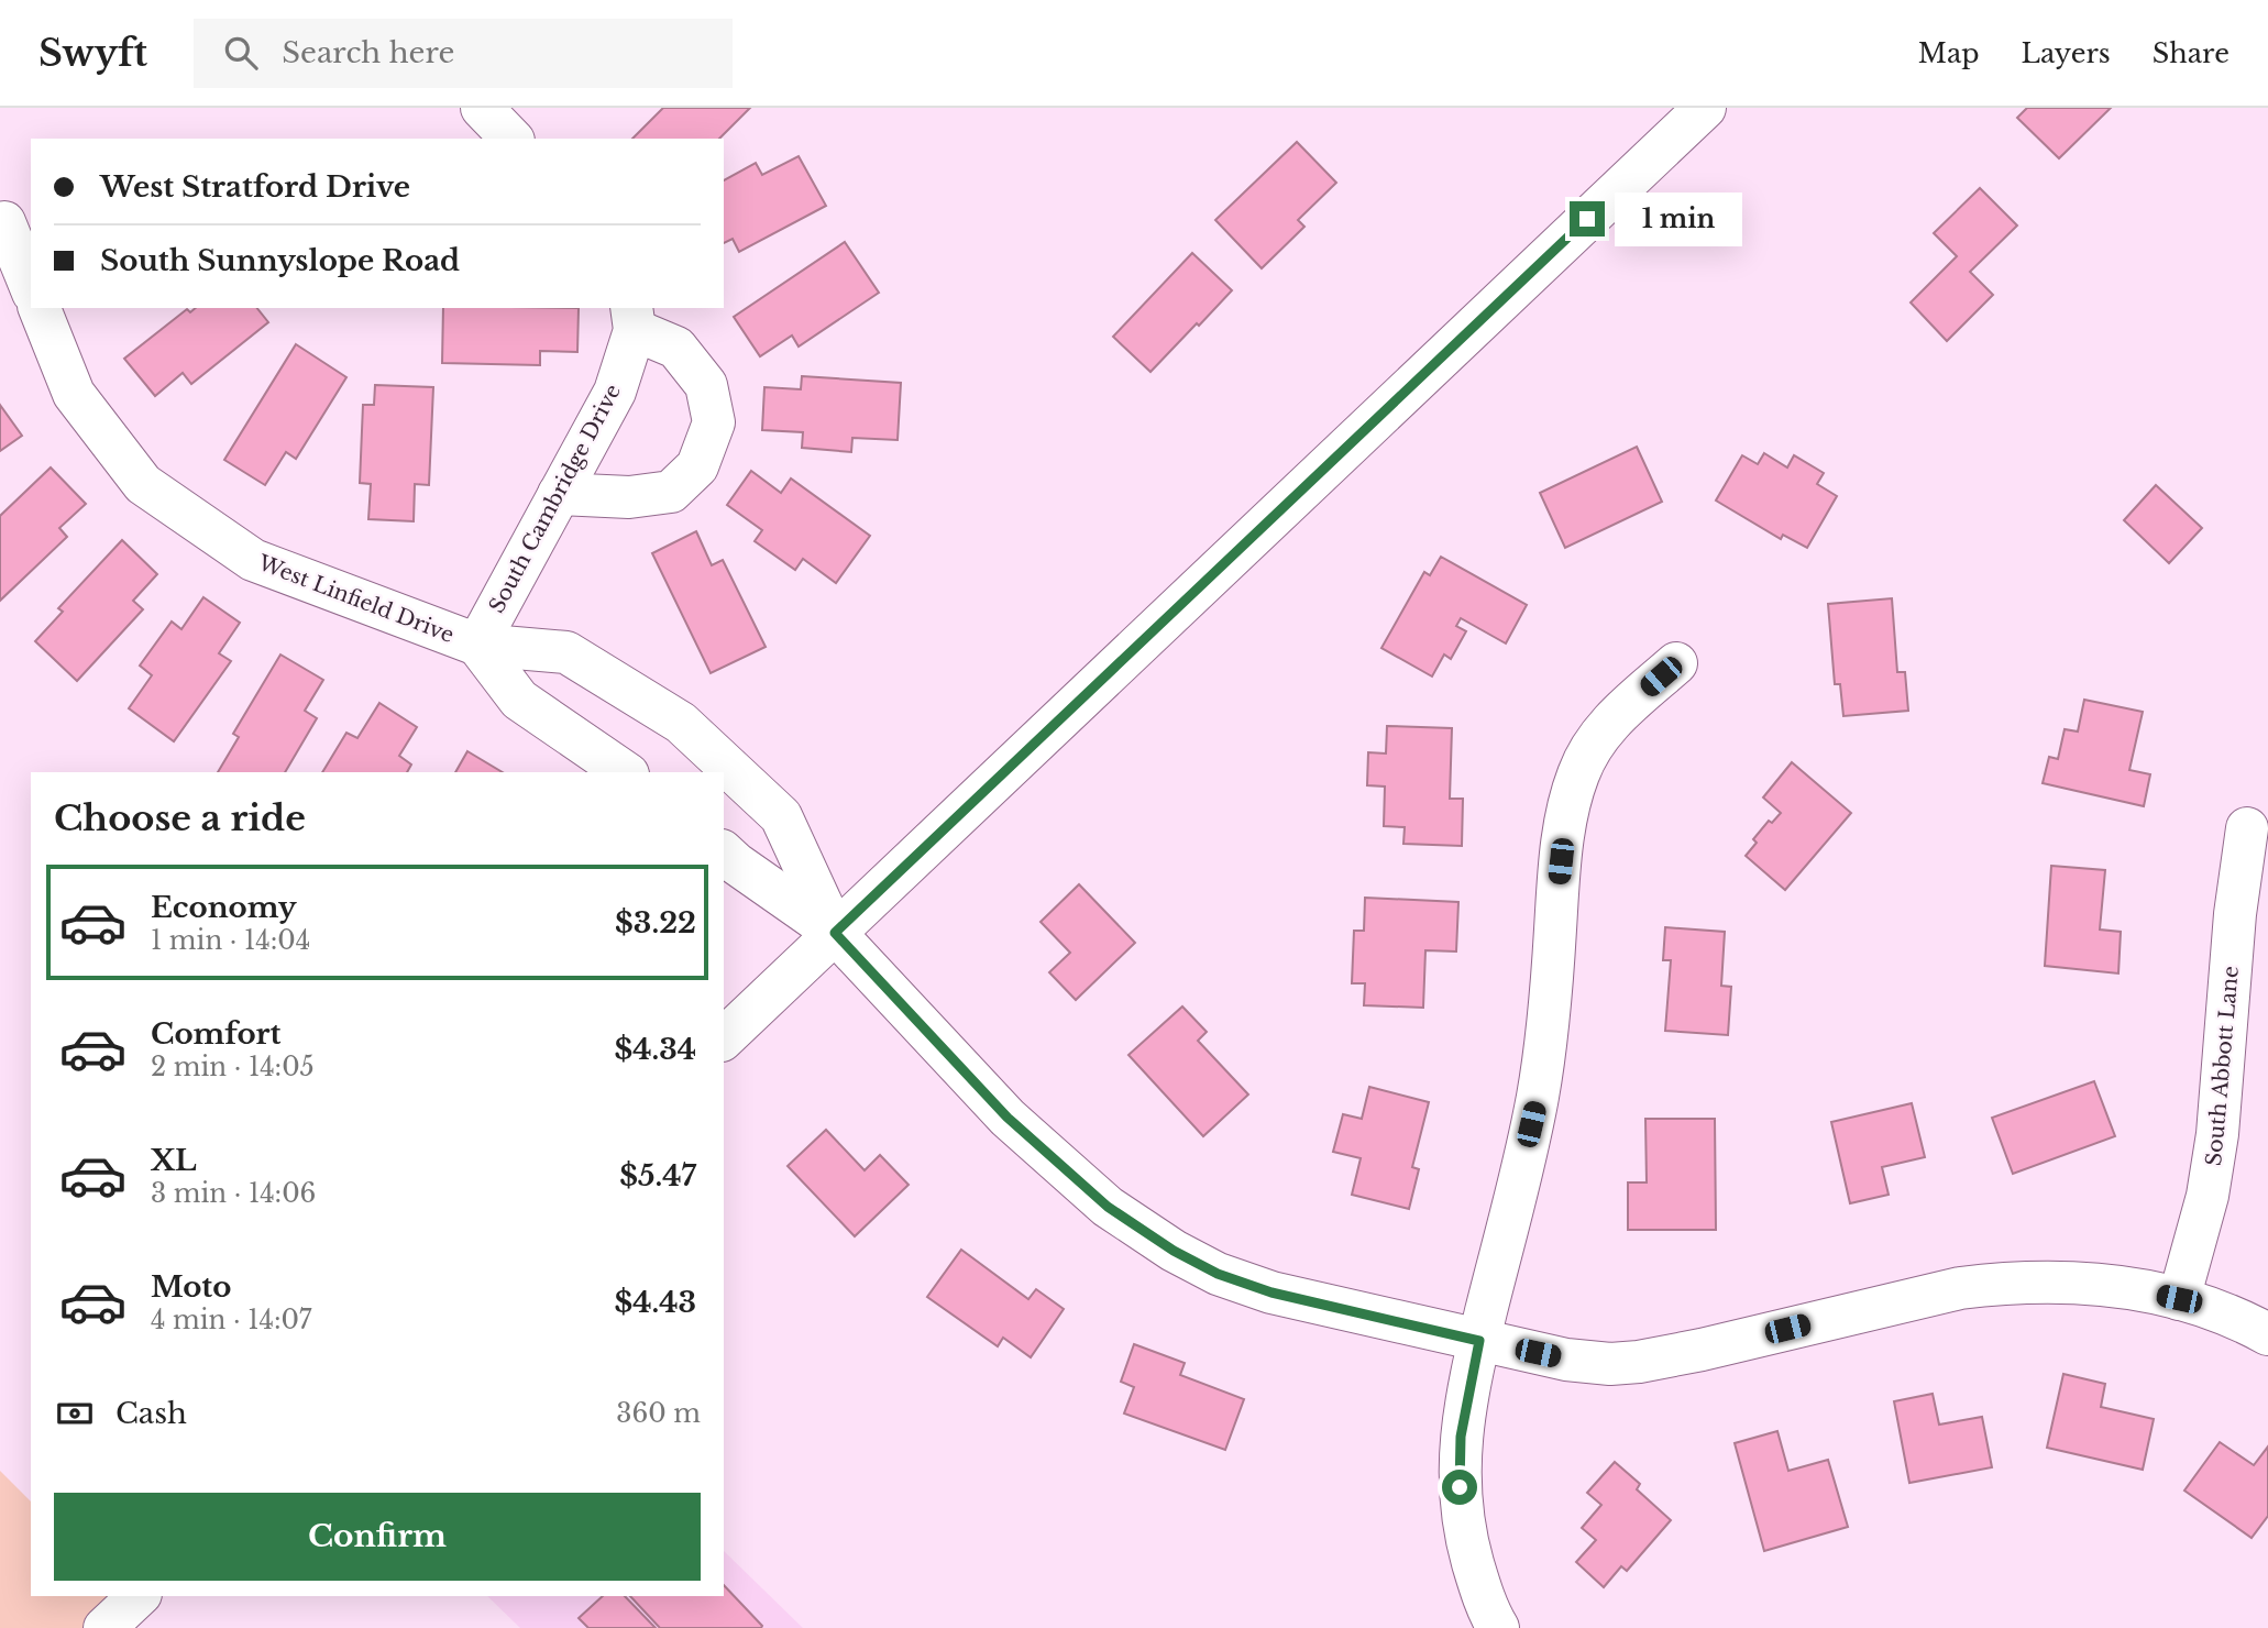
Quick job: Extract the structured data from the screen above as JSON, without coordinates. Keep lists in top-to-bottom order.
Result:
{
  "streets": {
    "street": ["South Cambridge Drive", "West Linfield Drive", "South Abbott Lane"]
  },
  "crossings": [
    ["South Cambridge Drive", "West Linfield Drive"],
    ["West Linfield Drive", "South Abbott Lane"]
  ],
  "page": {
    "header": "Swyft",
    "search": "Search here",
    "nav": ["Map", "Layers", "Share"],
    "banner": ["West Stratford Drive", "South Sunnyslope Road"],
    "bubble": "1 min",
    "heading": "Choose a ride",
    "list": [
      {
        "name": "Economy",
        "note": "1 min · 14:04",
        "value": "$3.22"
      },
      {
        "name": "Comfort",
        "note": "2 min · 14:05",
        "value": "$4.34"
      },
      {
        "name": "XL",
        "note": "3 min · 14:06",
        "value": "$5.47"
      },
      {
        "name": "Moto",
        "note": "4 min · 14:07",
        "value": "$4.43"
      }
    ],
    "pay": ["Cash", "360 m"],
    "buttons": "Confirm"
  }
}
